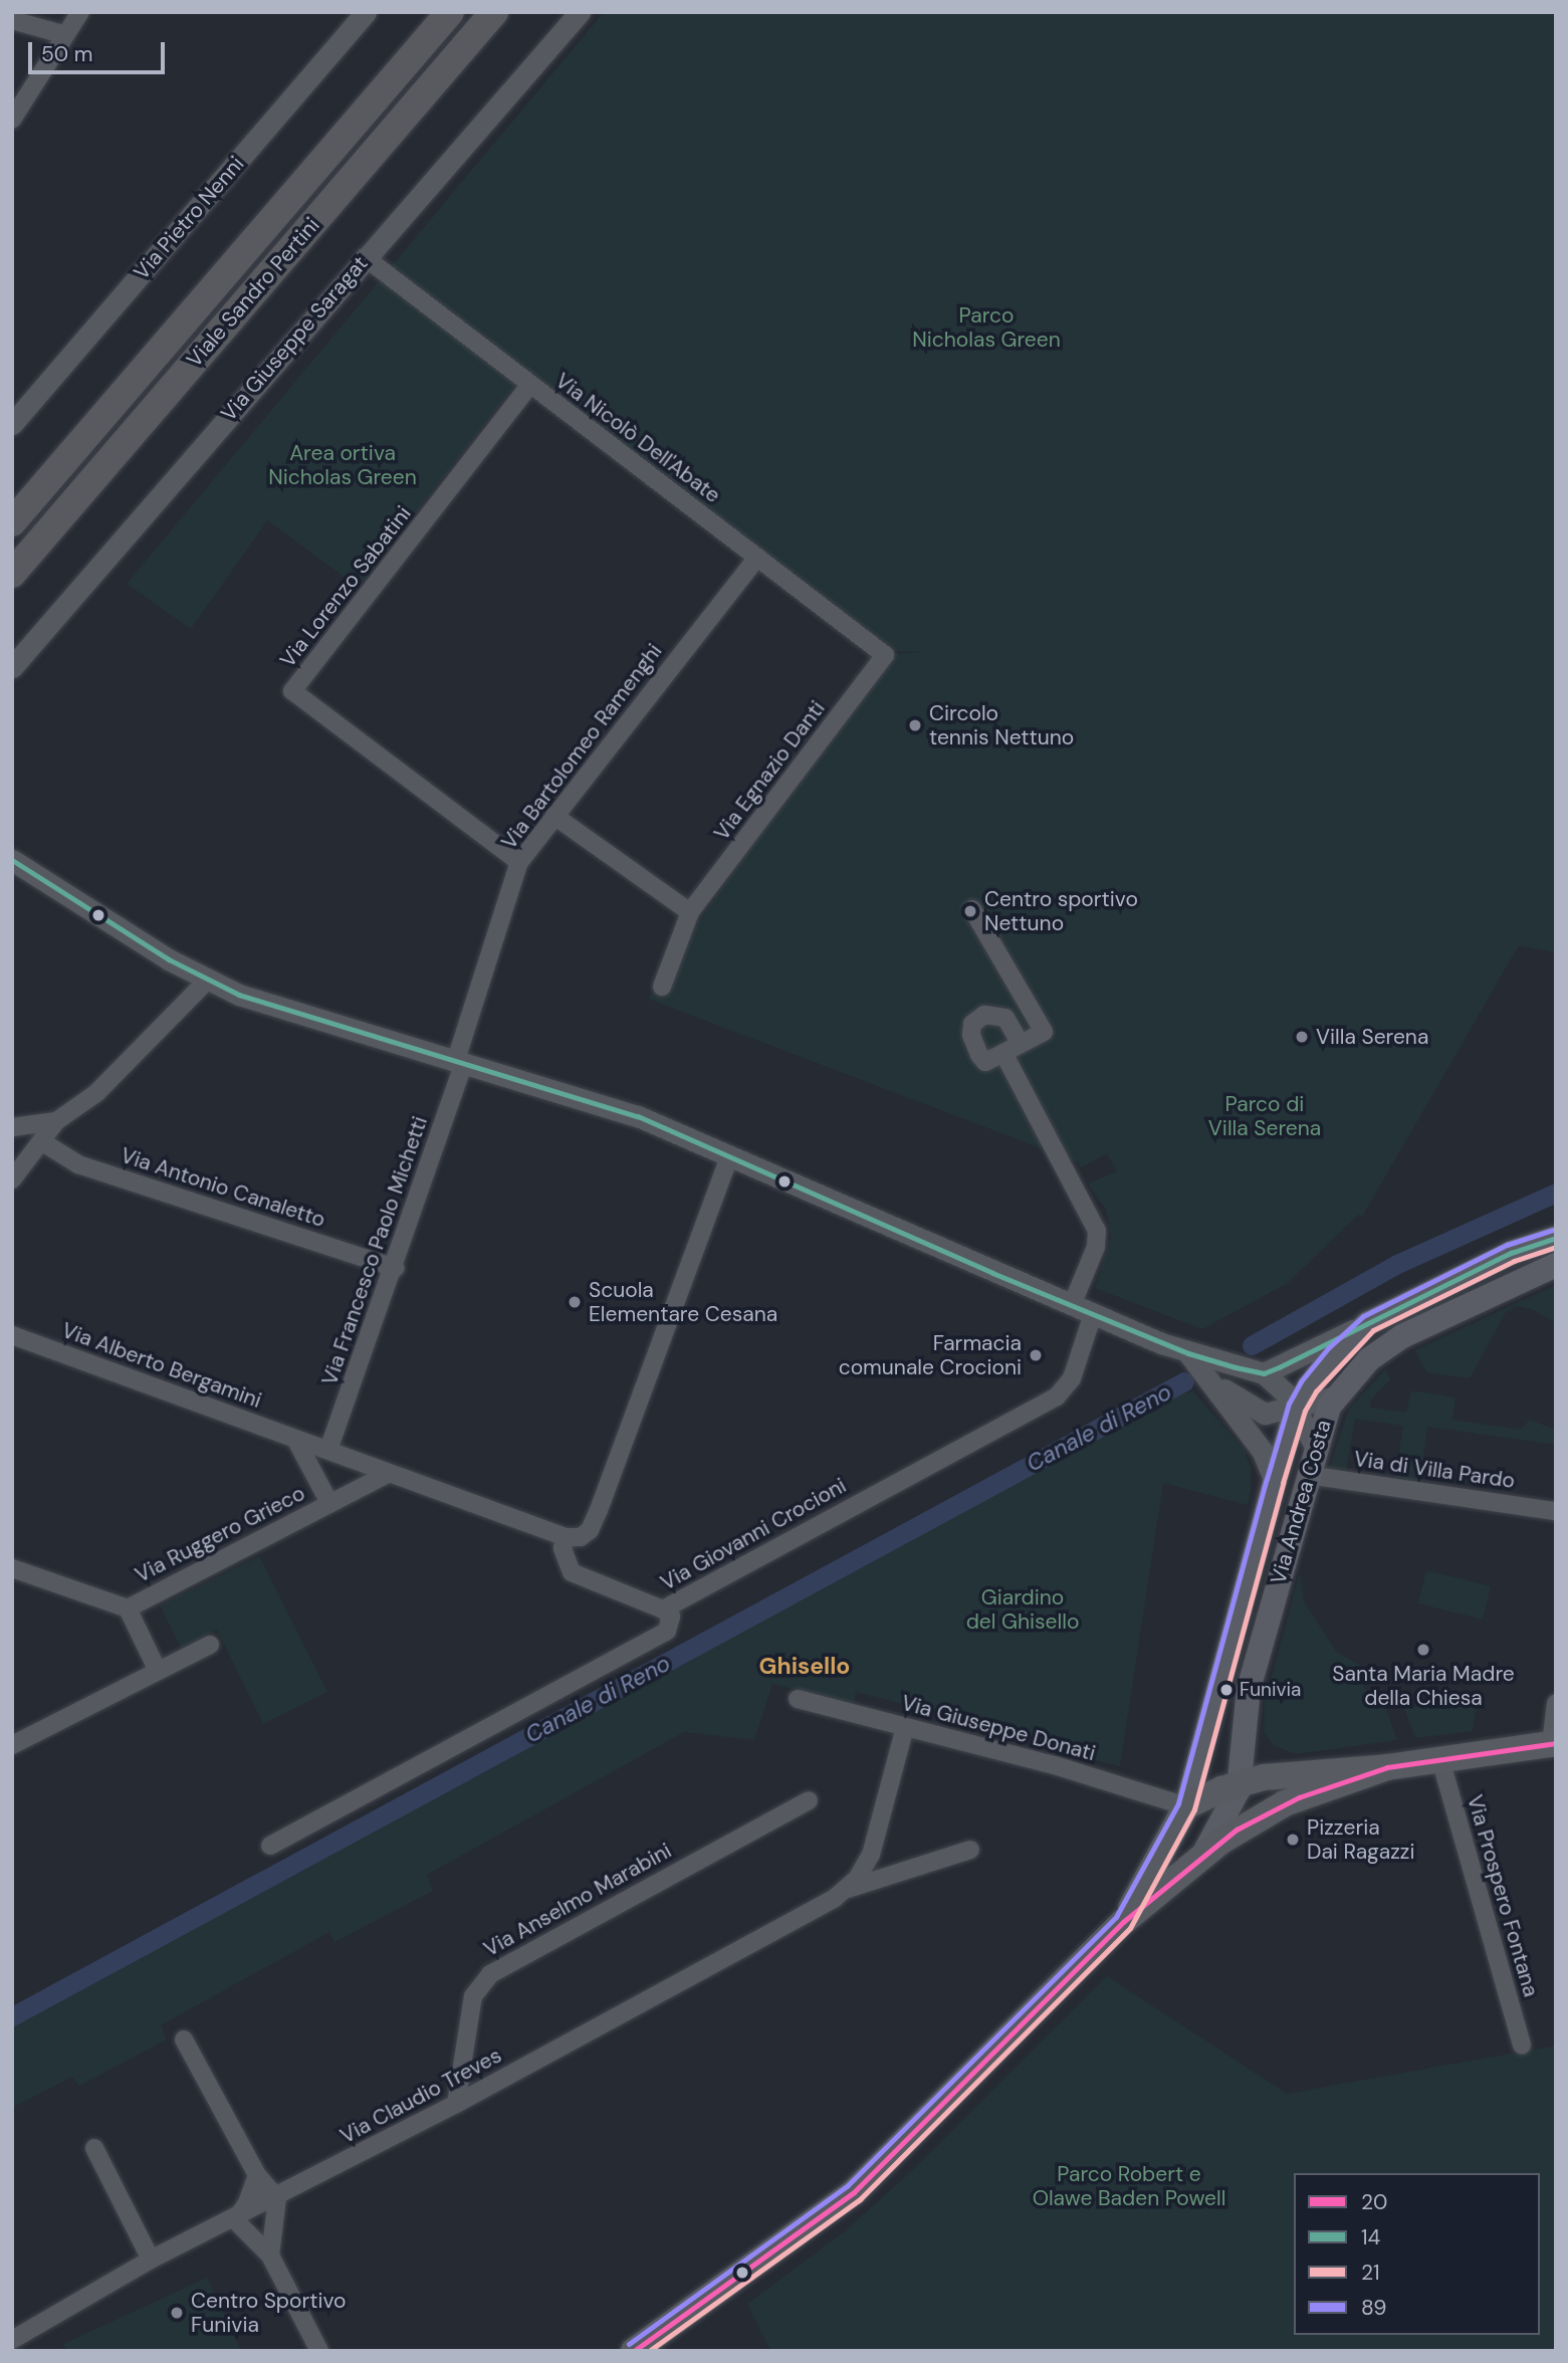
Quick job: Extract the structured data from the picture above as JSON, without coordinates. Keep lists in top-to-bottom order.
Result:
{
  "streets": {
    "highway": ["Viale Sandro Pertini"],
    "main road": ["Via Andrea Costa"],
    "street": [
      "Via Pietro Nenni",
      "Via Giuseppe Saragat",
      "Via Nicolò Dell'Abate",
      "Via Lorenzo Sabatini",
      "Via Bartolomeo Ramenghi",
      "Via Egnazio Danti",
      "Via Antonio Canaletto",
      "Via Francesco Paolo Michetti",
      "Via Alberto Bergamini",
      "Via di Villa Pardo",
      "Via Ruggero Grieco",
      "Via Giovanni Crocioni",
      "Via Giuseppe Donati",
      "Via Prospero Fontana",
      "Via Anselmo Marabini",
      "Via Claudio Treves"
    ]
  },
  "crossings": [
    ["Via Giuseppe Saragat", "Via Nicolò Dell'Abate"],
    ["Via Nicolò Dell'Abate", "Via Lorenzo Sabatini"],
    ["Via Nicolò Dell'Abate", "Via Bartolomeo Ramenghi"],
    ["Via Nicolò Dell'Abate", "Via Egnazio Danti"],
    ["Via Lorenzo Sabatini", "Via Bartolomeo Ramenghi"],
    ["Via Bartolomeo Ramenghi", "Via Francesco Paolo Michetti"],
    ["Via Antonio Canaletto", "Via Francesco Paolo Michetti"],
    ["Via Francesco Paolo Michetti", "Via Alberto Bergamini"],
    ["Via Alberto Bergamini", "Via Ruggero Grieco"],
    ["Via di Villa Pardo", "Via Andrea Costa"],
    ["Via Andrea Costa", "Via Giuseppe Donati"],
    ["Via Giuseppe Donati", "Via Claudio Treves"],
    ["Via Anselmo Marabini", "Via Claudio Treves"]
  ],
  "districts": ["Ghisello"],
  "water": ["Canale di Reno"],
  "parks": [
    "Parco Nicholas Green",
    "Area ortiva Nicholas Green",
    "Parco di Villa Serena",
    "Giardino del Ghisello",
    "Parco Robert e Olawe Baden Powell"
  ],
  "places": [
    "Circolo tennis Nettuno",
    "Centro sportivo Nettuno",
    "Villa Serena",
    "Scuola Elementare Cesana",
    "Farmacia comunale Crocioni",
    "Santa Maria Madre della Chiesa",
    "Funivia",
    "Pizzeria Dai Ragazzi",
    "Centro Sportivo Funivia"
  ],
  "lines": [
    "transit line 14",
    "transit line 89",
    "transit line 21",
    "transit line 20"
  ],
  "legend": [
    "20",
    "14",
    "21",
    "89"
  ],
  "scale_bar": "50 m"
}
